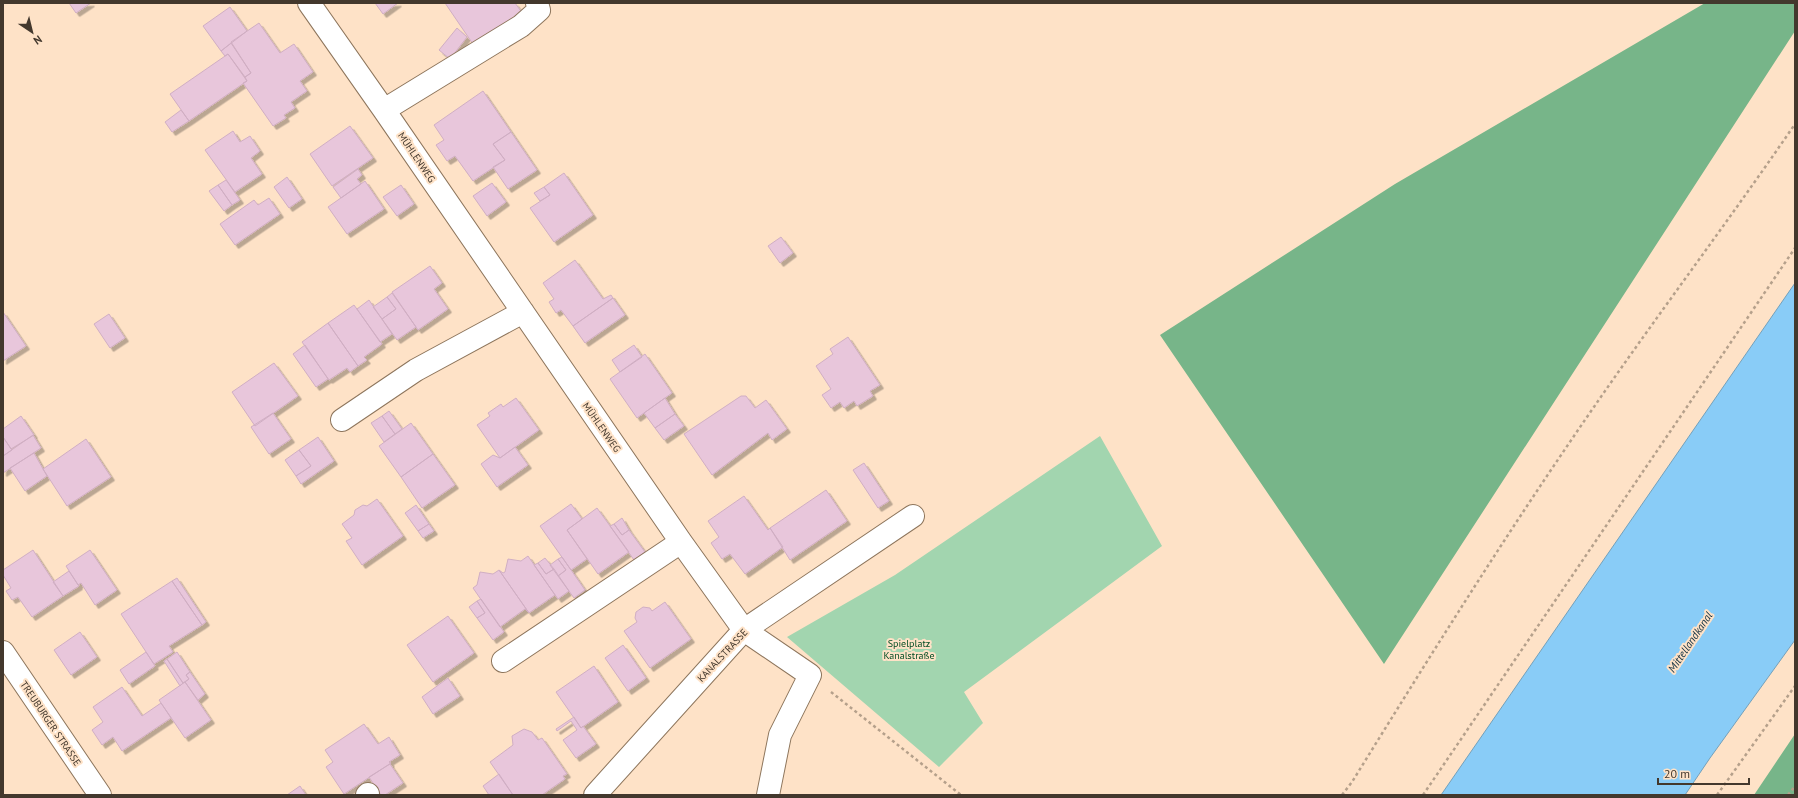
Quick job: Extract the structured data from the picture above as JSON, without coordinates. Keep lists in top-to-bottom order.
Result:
{
  "streets": {
    "street": ["MÜHLENWEG", "KANALSTRASSE", "TREUBURGER STRASSE"]
  },
  "crossings": [
    ["MÜHLENWEG", "KANALSTRASSE"]
  ],
  "water": ["Mittellandkanal"],
  "parks": ["Spielplatz Kanalstraße"],
  "scale_bar": "20 m",
  "north": "bottom right"
}
